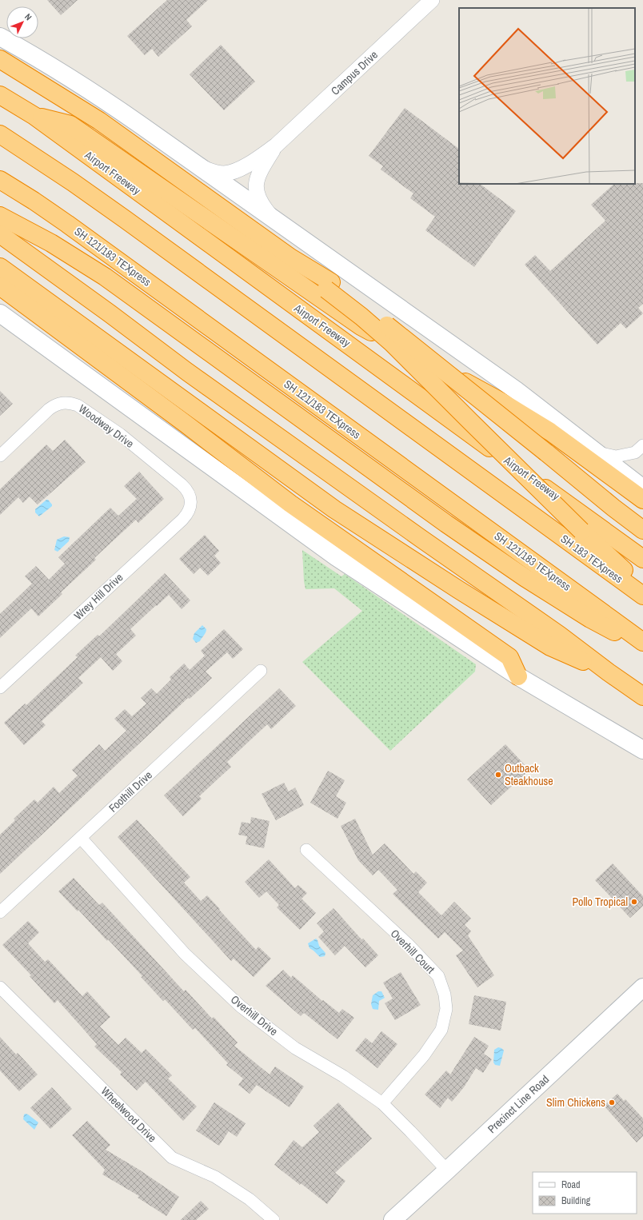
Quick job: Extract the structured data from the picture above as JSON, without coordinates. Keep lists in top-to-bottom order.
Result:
{
  "streets": {
    "highway": ["Airport Freeway", "SH 121/183 TEXpress", "SH 183 TEXpress"],
    "main road": ["Precinct Line Road"],
    "street": [
      "Campus Drive",
      "Woodway Drive",
      "Wrey Hill Drive",
      "Foothill Drive",
      "Overhill Court",
      "Overhill Drive",
      "Wheelwood Drive"
    ]
  },
  "crossings": [
    ["Woodway Drive", "Wrey Hill Drive"],
    ["Foothill Drive", "Overhill Drive"],
    ["Overhill Court", "Overhill Drive"],
    ["Overhill Drive", "Precinct Line Road"]
  ],
  "places": ["Outback Steakhouse", "Pollo Tropical", "Slim Chickens"],
  "legend": ["Road", "Building"],
  "north": "top right"
}
